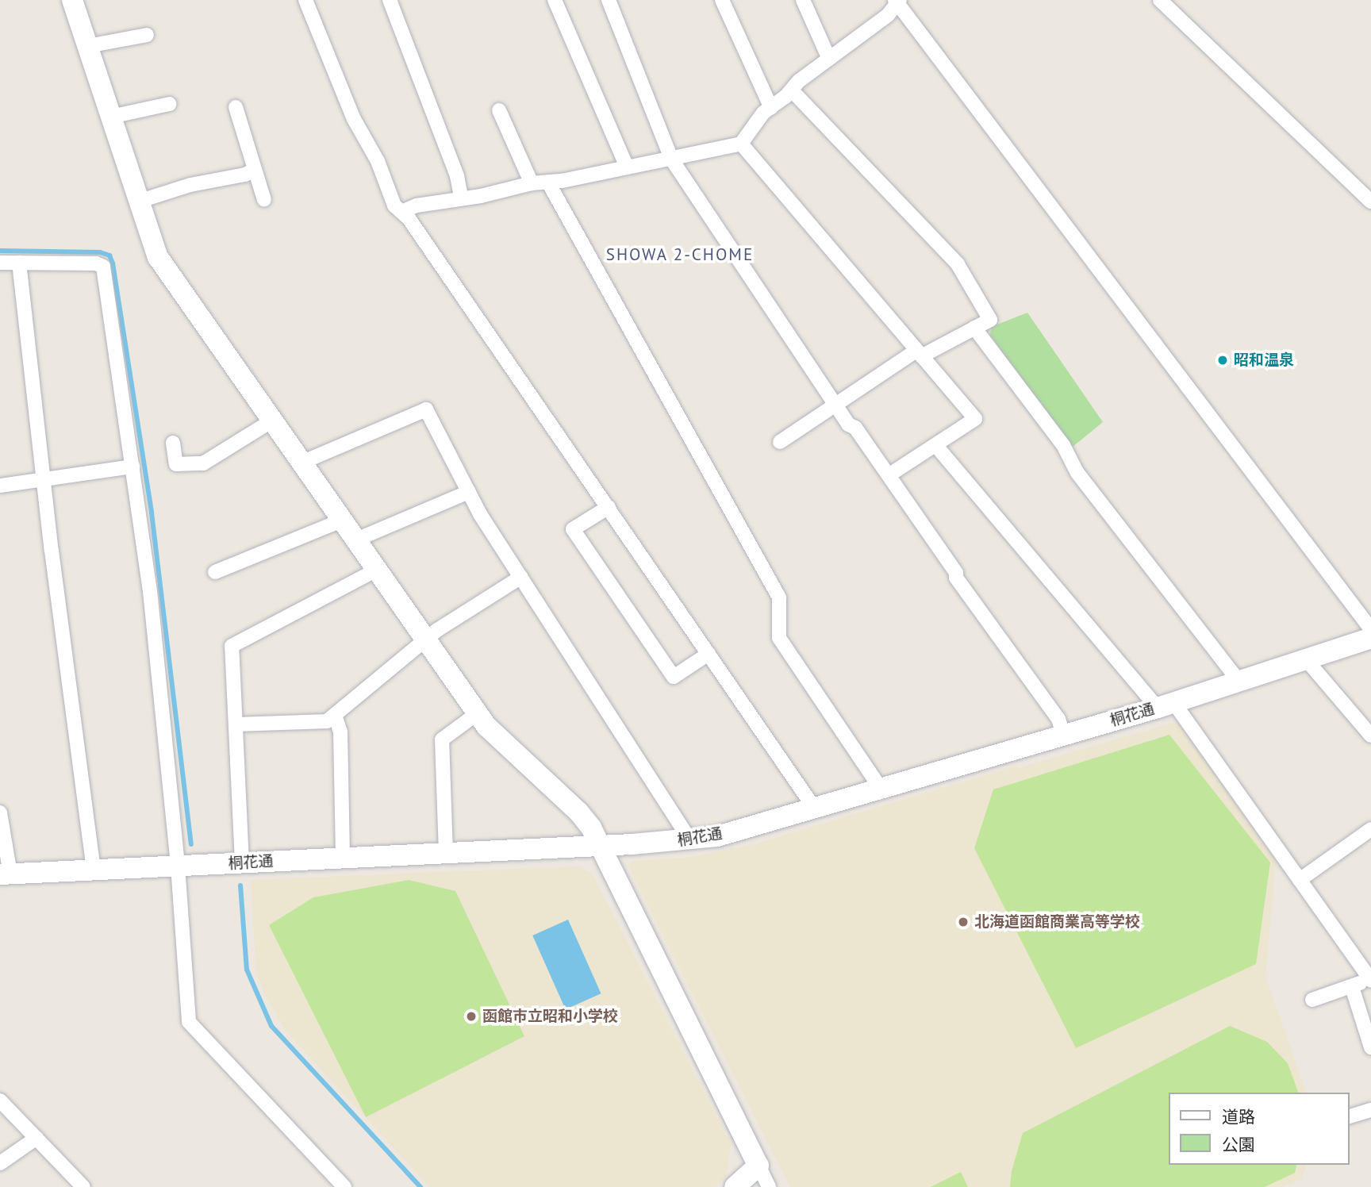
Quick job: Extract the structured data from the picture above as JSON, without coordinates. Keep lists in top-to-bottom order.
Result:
{
  "streets": {
    "street": ["桐花通"]
  },
  "districts": ["SHOWA 2-CHOME"],
  "places": ["昭和温泉", "北海道函館商業高等学校", "函館市立昭和小学校"],
  "legend": ["道路", "公園"]
}
